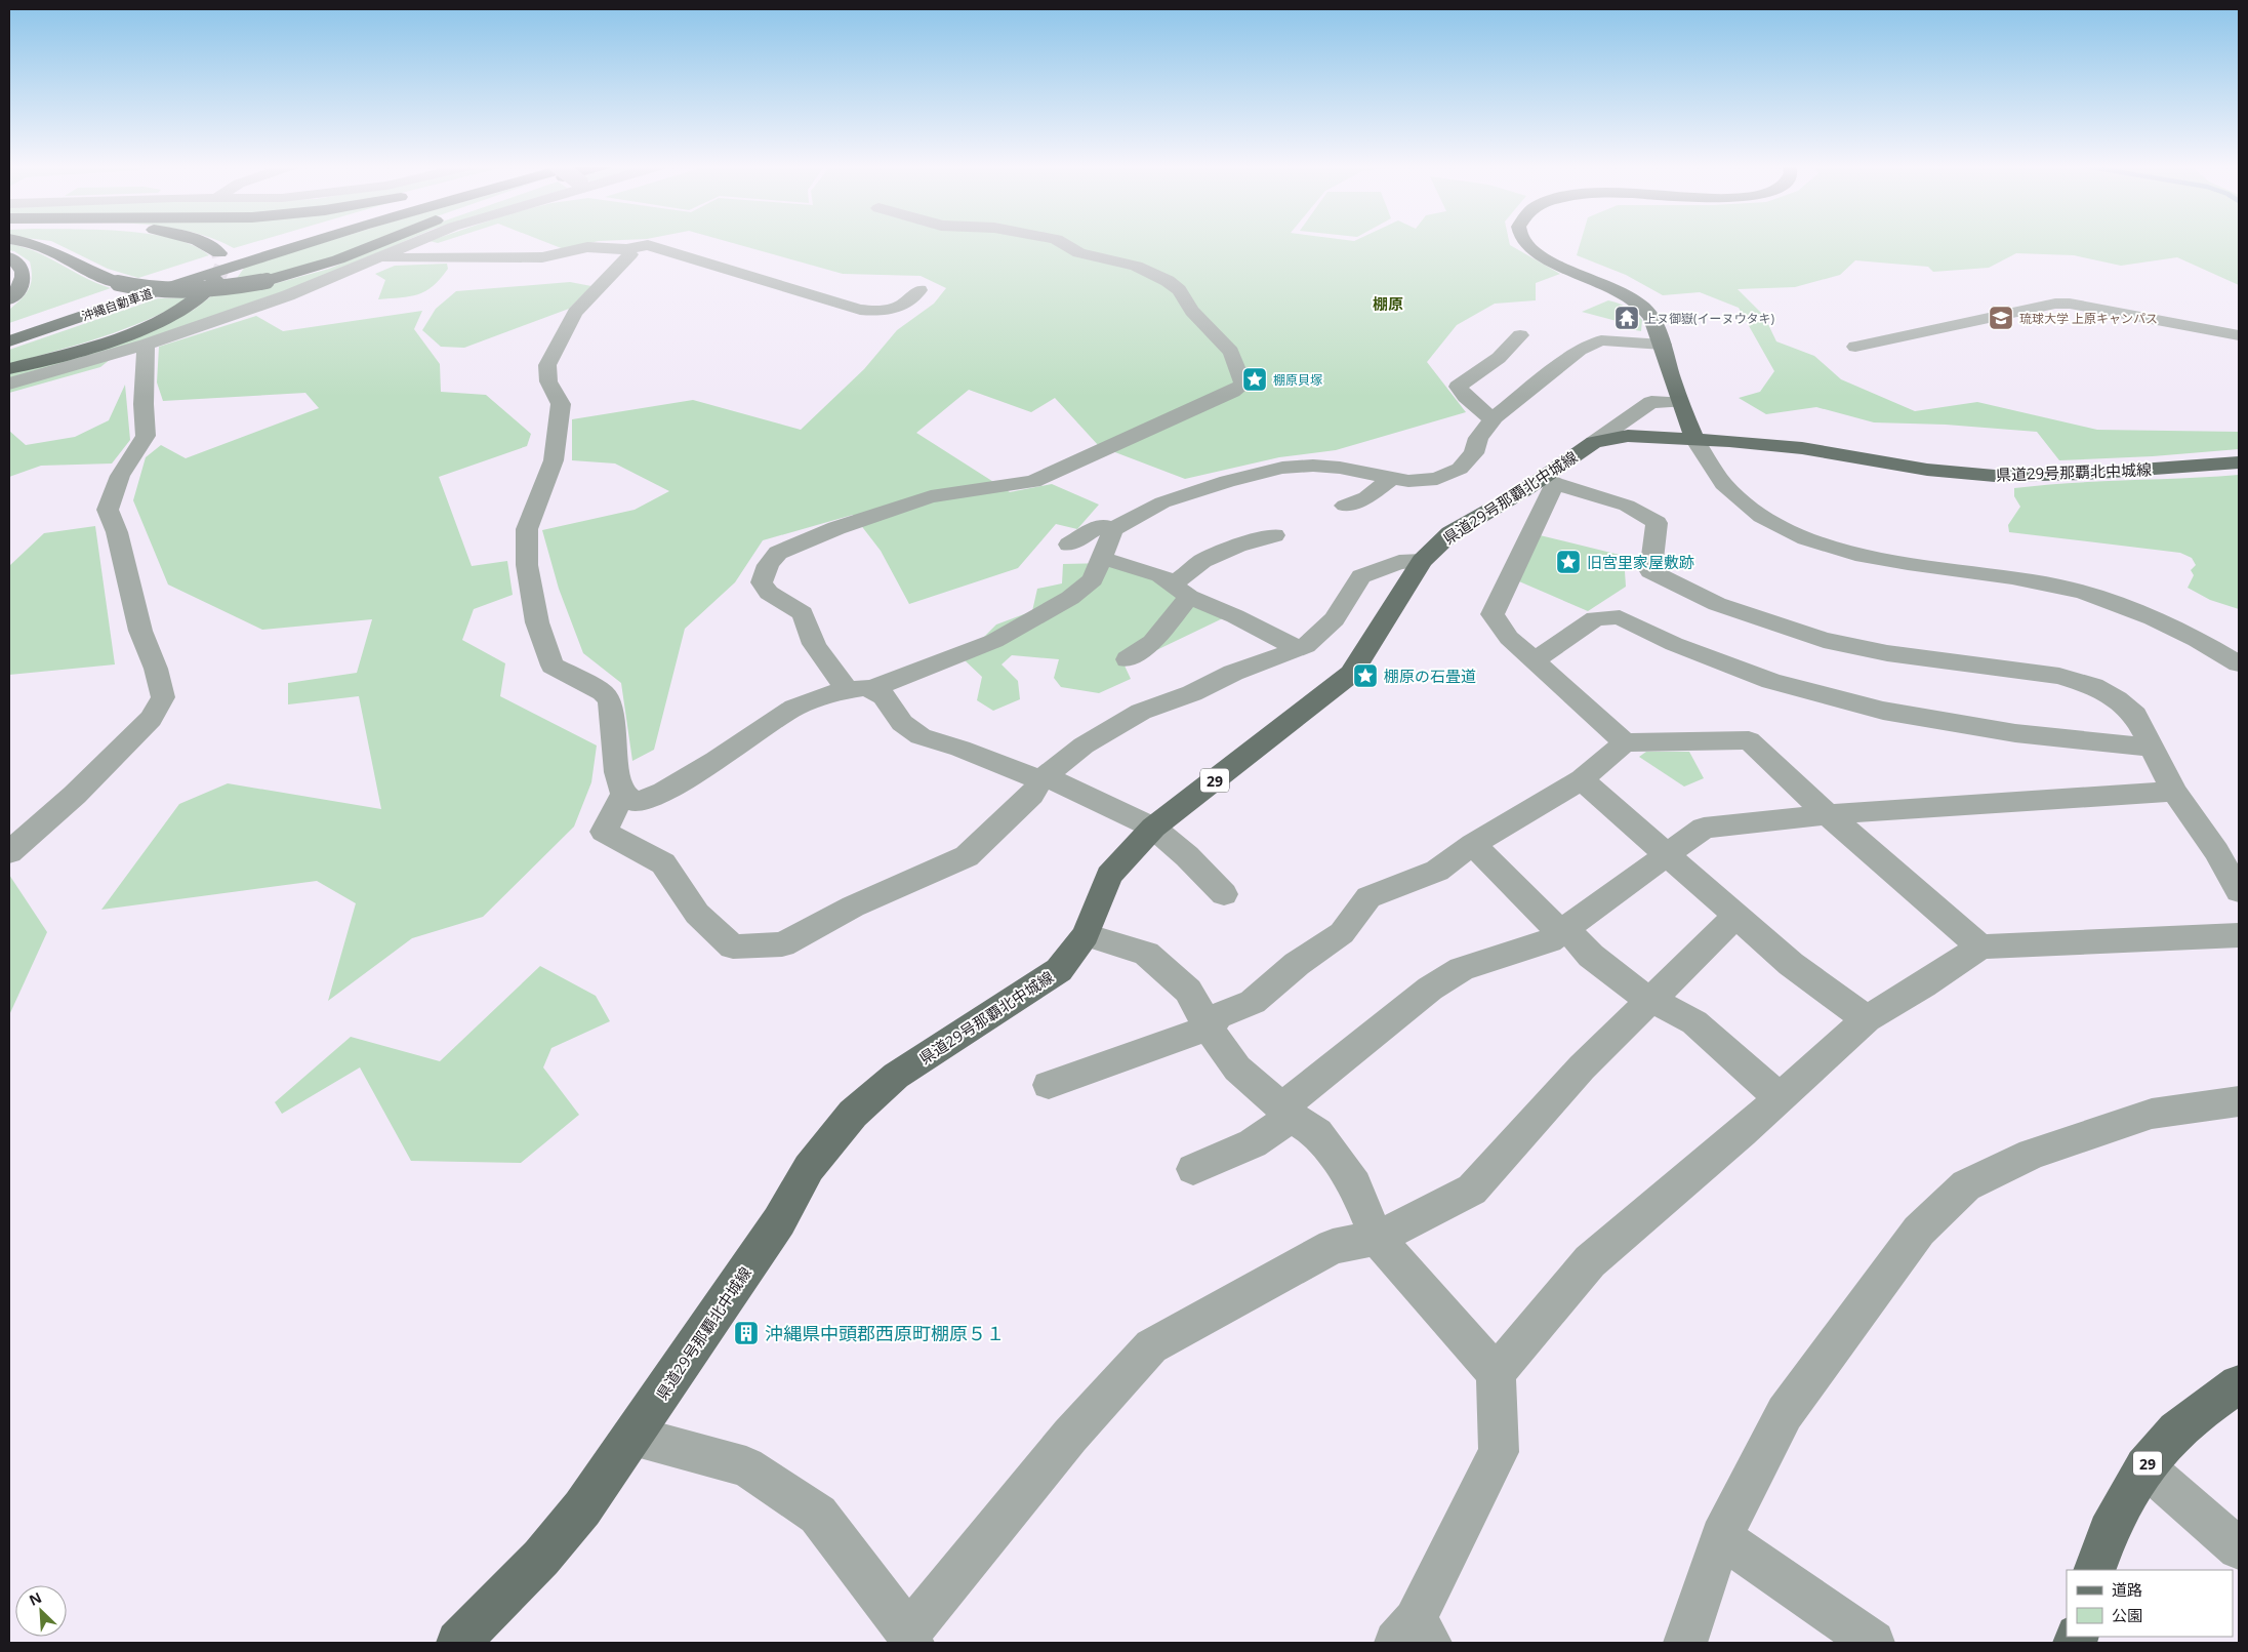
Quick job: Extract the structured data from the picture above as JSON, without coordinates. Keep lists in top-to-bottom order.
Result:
{
  "streets": {
    "highway": ["沖縄自動車道"],
    "main road": ["県道29号那覇北中城線", "29"]
  },
  "districts": ["棚原"],
  "places": {
    "temple": ["上ヌ御嶽(イーヌウタキ)"],
    "school or university": ["琉球大学 上原キャンパス"],
    "place": ["棚原貝塚", "旧宮里家屋敷跡", "棚原の石畳道"],
    "building": ["沖縄県中頭郡西原町棚原５１"]
  },
  "legend": ["道路", "公園"],
  "north": "top left"
}
